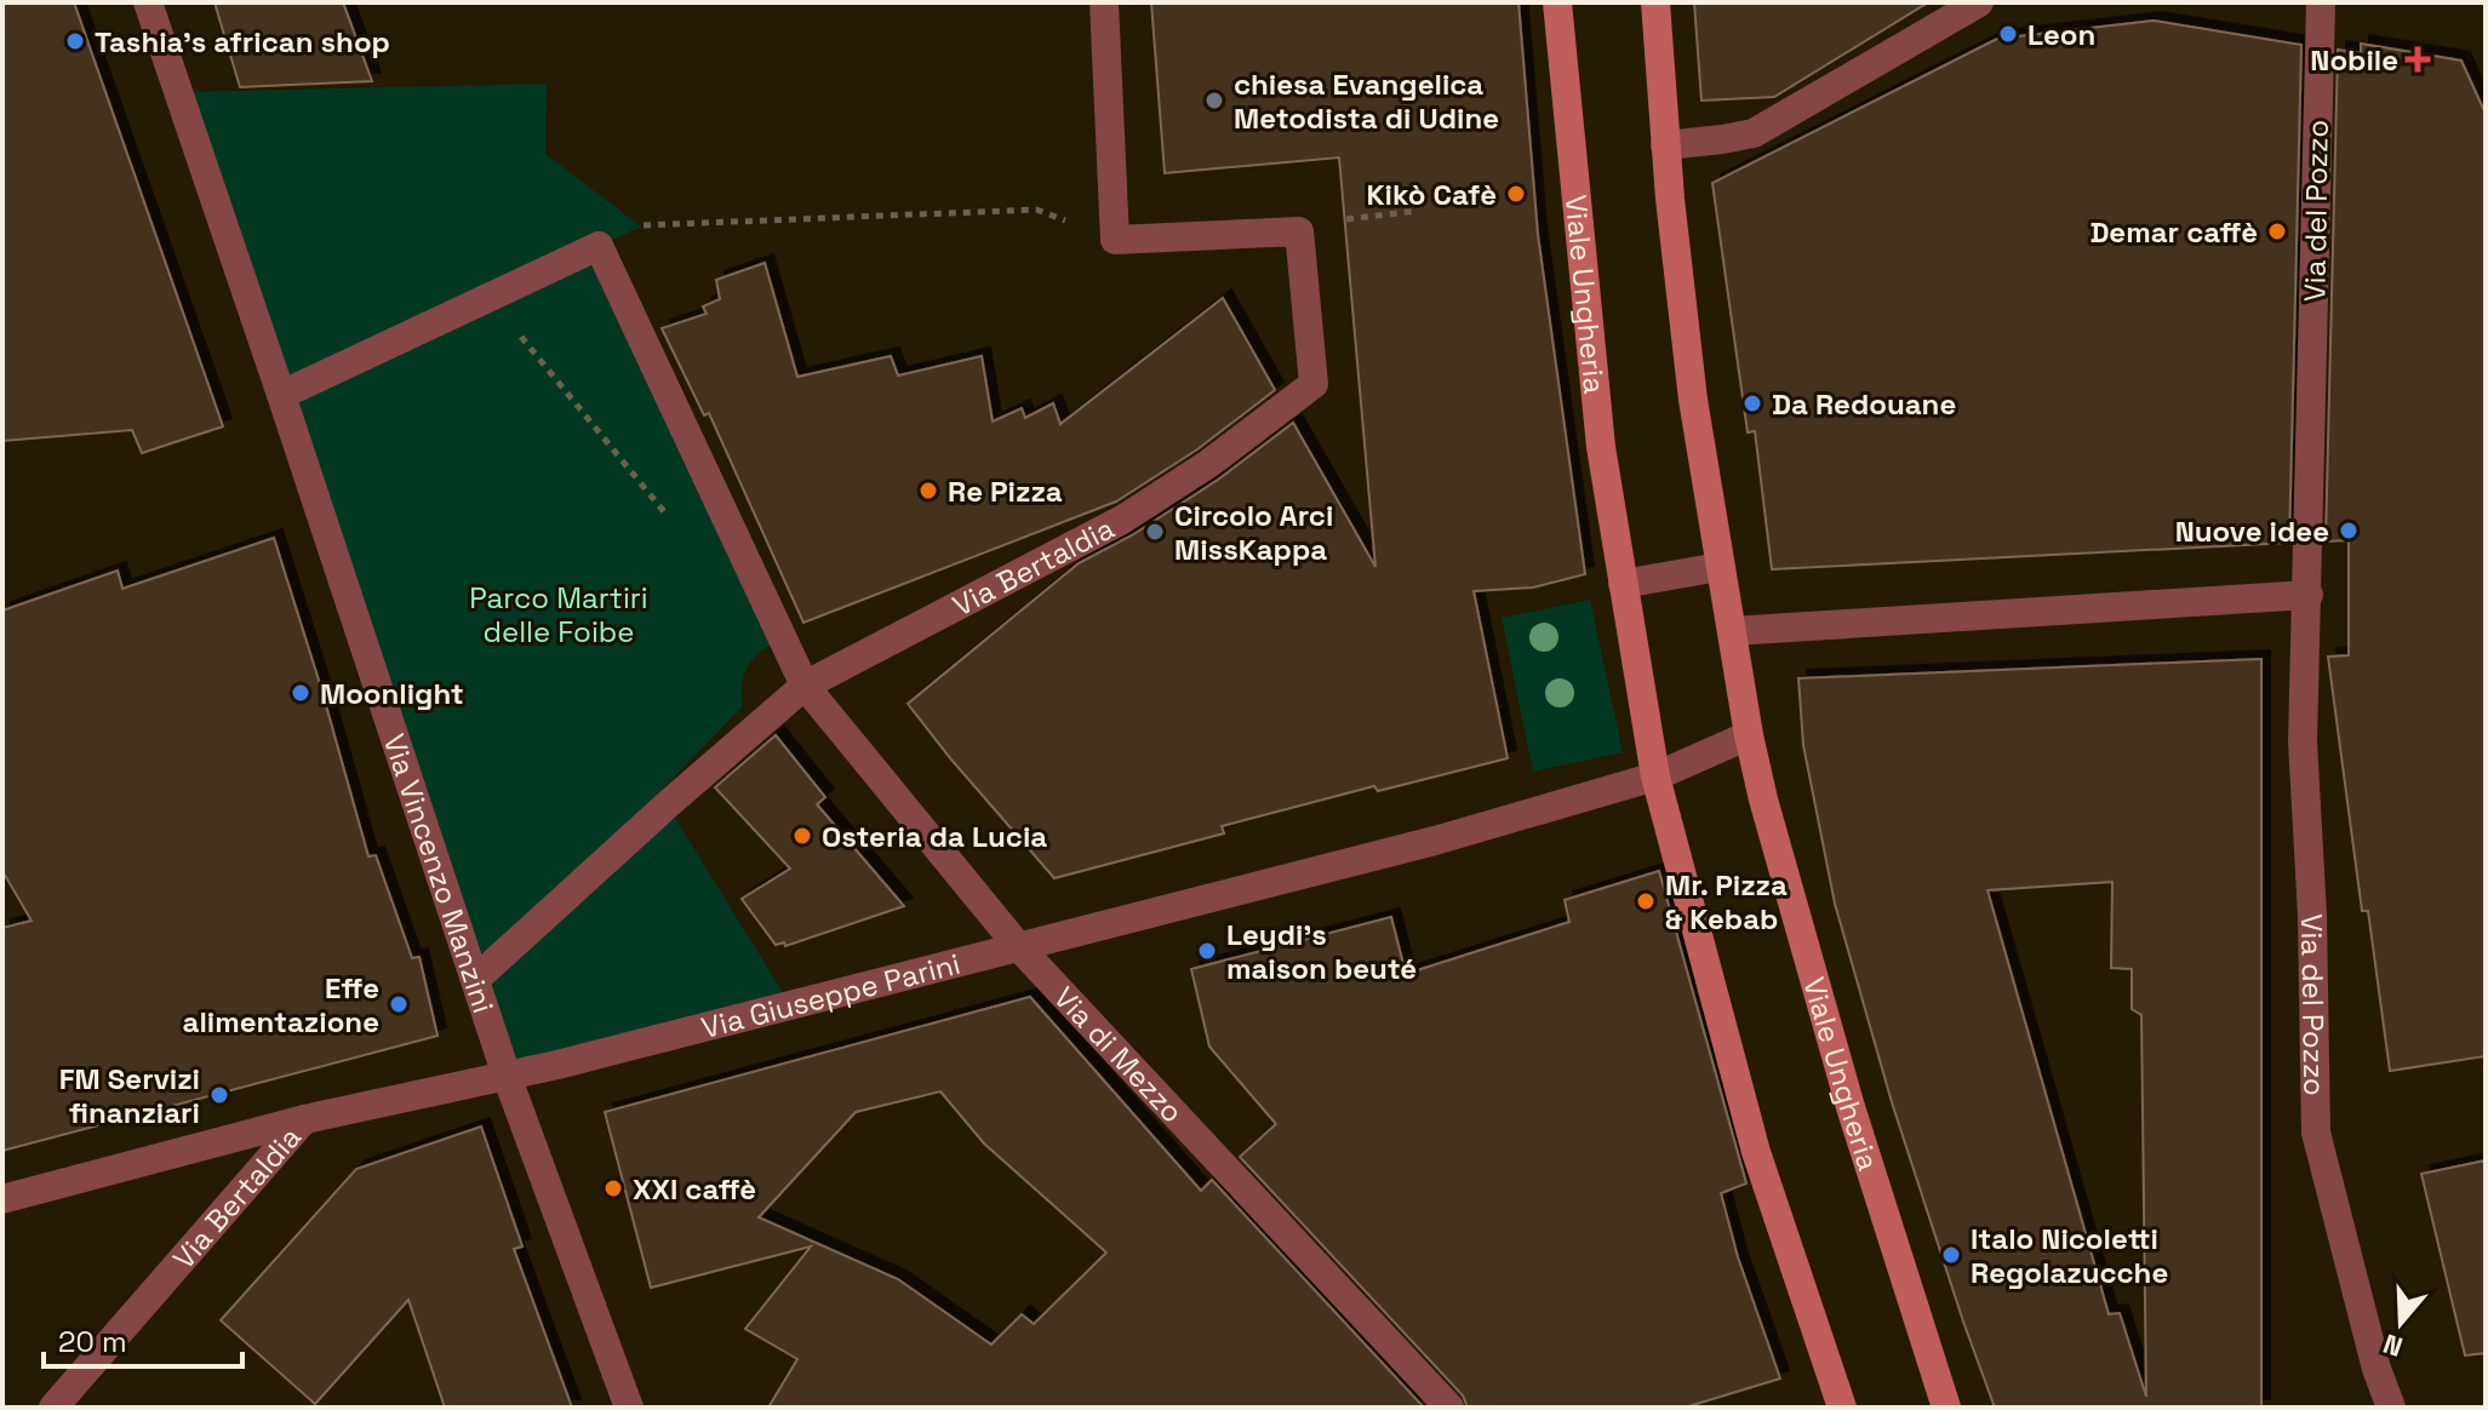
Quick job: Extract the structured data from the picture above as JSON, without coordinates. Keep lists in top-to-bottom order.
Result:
{
  "streets": {
    "street": [
      "Via del Pozzo",
      "Viale Ungheria",
      "Via Bertaldia",
      "Via Vincenzo Manzini",
      "Via Giuseppe Parini",
      "Via di Mezzo"
    ]
  },
  "crossings": [
    ["Viale Ungheria", "Via Giuseppe Parini"],
    ["Via Bertaldia", "Via Vincenzo Manzini"],
    ["Via Bertaldia", "Via Giuseppe Parini"],
    ["Via Bertaldia", "Via di Mezzo"],
    ["Via Vincenzo Manzini", "Via Giuseppe Parini"],
    ["Via Giuseppe Parini", "Via di Mezzo"]
  ],
  "parks": ["Parco Martiri delle Foibe"],
  "places": {
    "other": [
      "Leon",
      "Tashia's african shop",
      "chiesa Evangelica Metodista di Udine",
      "Kikò Cafè",
      "Demar caffè",
      "Da Redouane",
      "Re Pizza",
      "Nuove idee",
      "Circolo Arci MissKappa",
      "Moonlight",
      "Osteria da Lucia",
      "Mr. Pizza & Kebab",
      "Leydi's maison beuté",
      "Effe alimentazione",
      "FM Servizi finanziari",
      "XXI caffè",
      "Italo Nicoletti Regolazucche"
    ],
    "health": ["Nobile"]
  },
  "scale_bar": "20 m",
  "north": "bottom"
}
